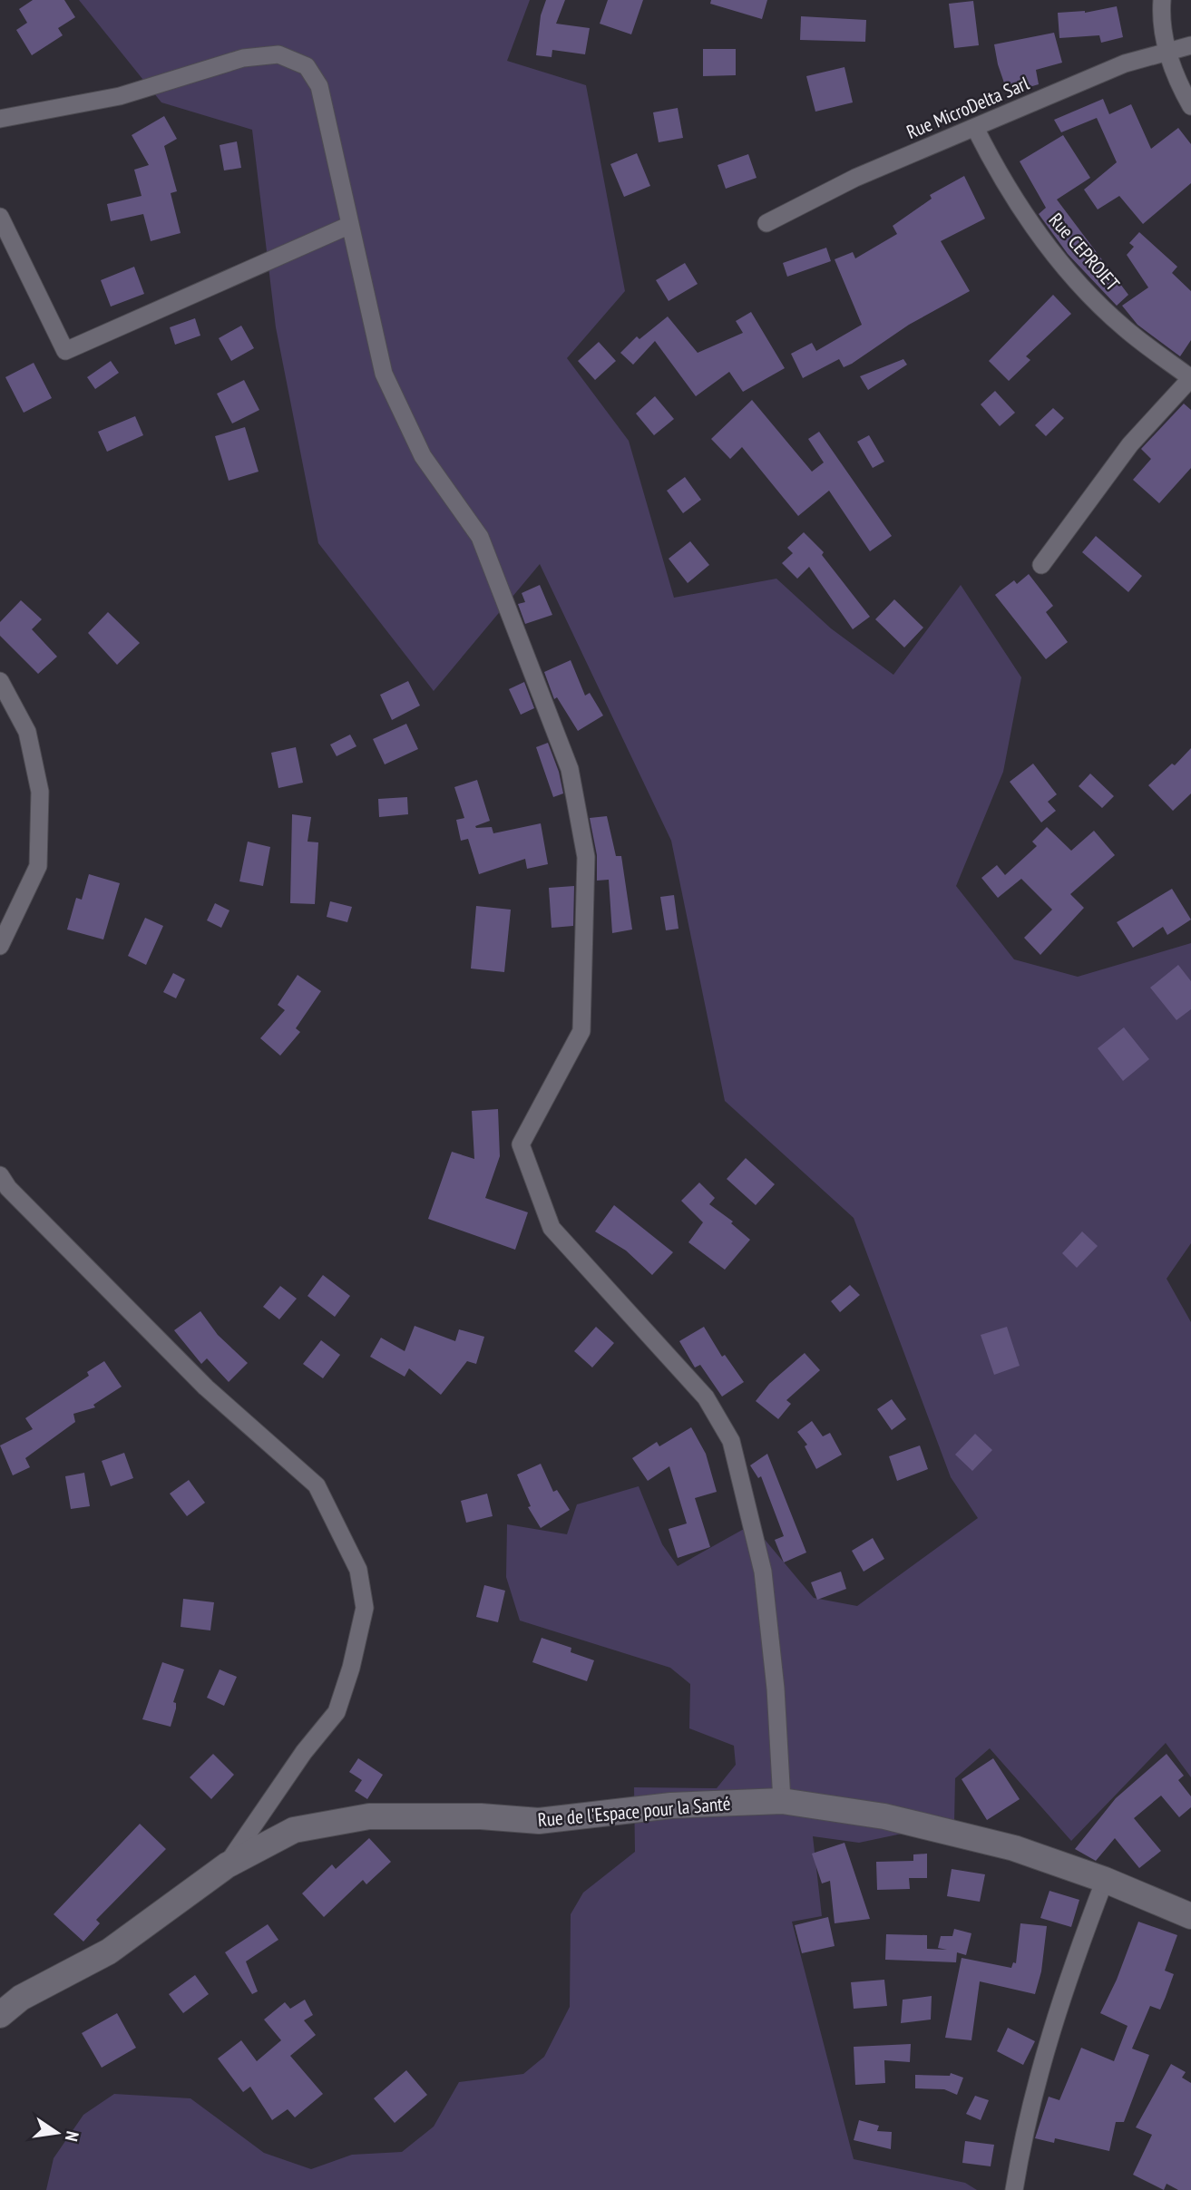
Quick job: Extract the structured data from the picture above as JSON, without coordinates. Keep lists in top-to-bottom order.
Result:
{
  "streets": {
    "street": ["Rue MicroDelta Sarl", "Rue CEPROJET", "Rue de l'Espace pour la Santé"]
  },
  "crossings": [
    ["Rue MicroDelta Sarl", "Rue CEPROJET"]
  ],
  "north": "right"
}
